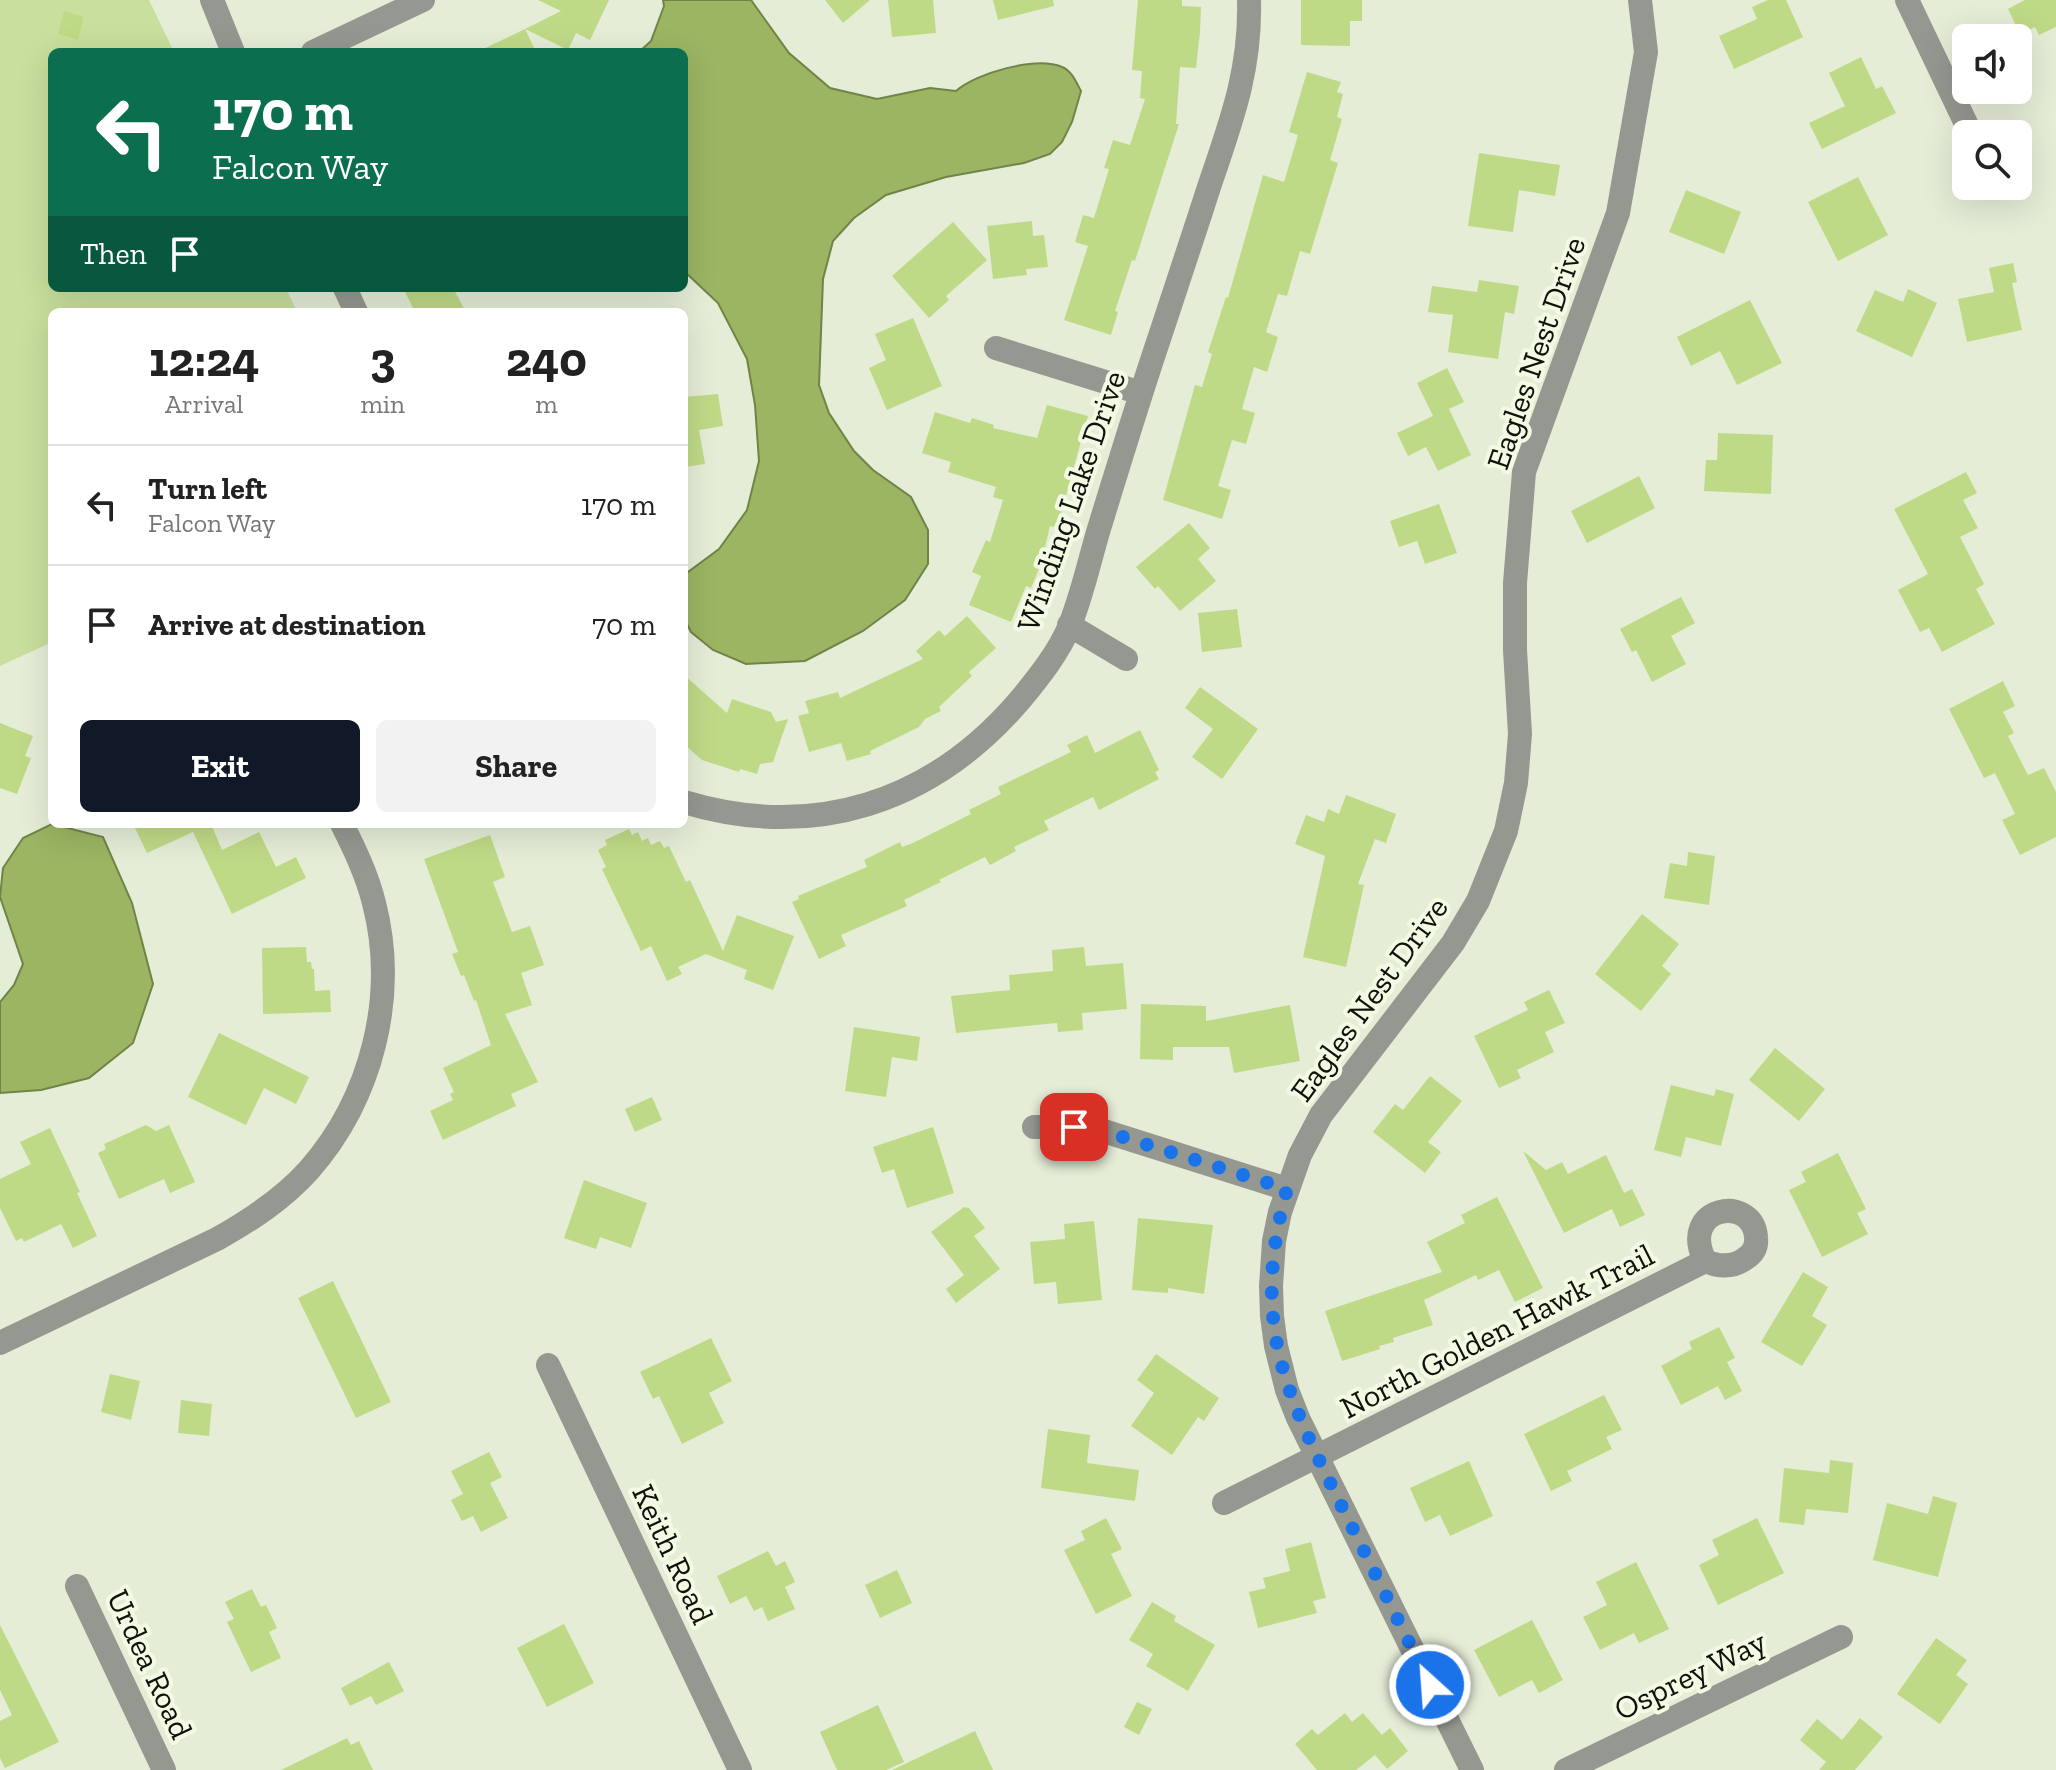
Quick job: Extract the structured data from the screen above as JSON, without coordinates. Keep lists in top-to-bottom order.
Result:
{
  "streets": {
    "street": [
      "Eagles Nest Drive",
      "Winding Lake Drive",
      "North Golden Hawk Trail",
      "Keith Road",
      "Urdea Road",
      "Osprey Way"
    ]
  },
  "crossings": [
    ["Eagles Nest Drive", "North Golden Hawk Trail"]
  ],
  "page": {
    "turn": ["170 m", "Falcon Way"],
    "then": "Then",
    "eta": [
      "12:24",
      "Arrival",
      "3",
      "min",
      "240",
      "m"
    ],
    "list": [
      {
        "name": "Turn left",
        "note": "Falcon Way",
        "value": "170 m"
      },
      {
        "name": "Arrive at destination",
        "value": "70 m"
      }
    ],
    "buttons": ["Exit", "Share"]
  }
}
